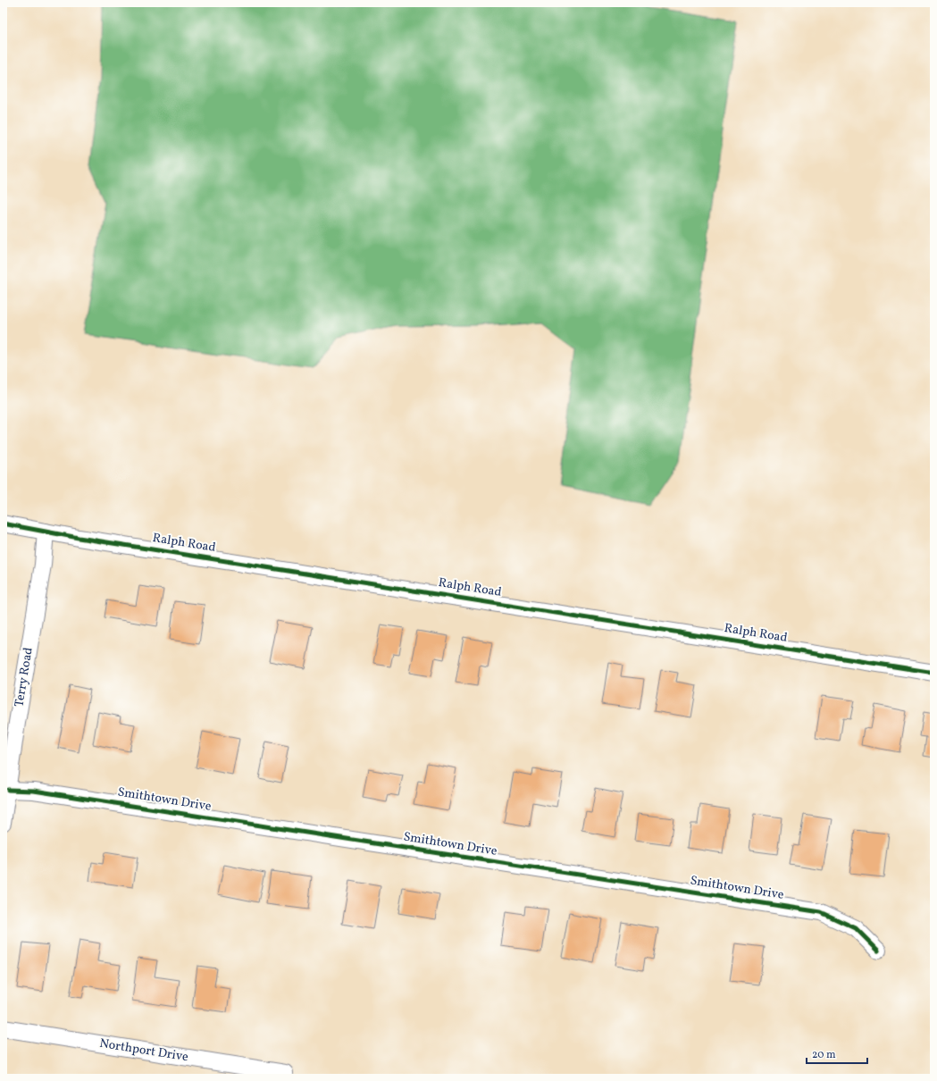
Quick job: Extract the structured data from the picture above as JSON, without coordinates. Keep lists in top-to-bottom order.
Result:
{
  "streets": {
    "street": [
      "Ralph Road",
      "Terry Road",
      "Smithtown Drive",
      "Northport Drive"
    ]
  },
  "crossings": [
    ["Ralph Road", "Terry Road"],
    ["Terry Road", "Smithtown Drive"]
  ],
  "scale_bar": "20 m"
}
